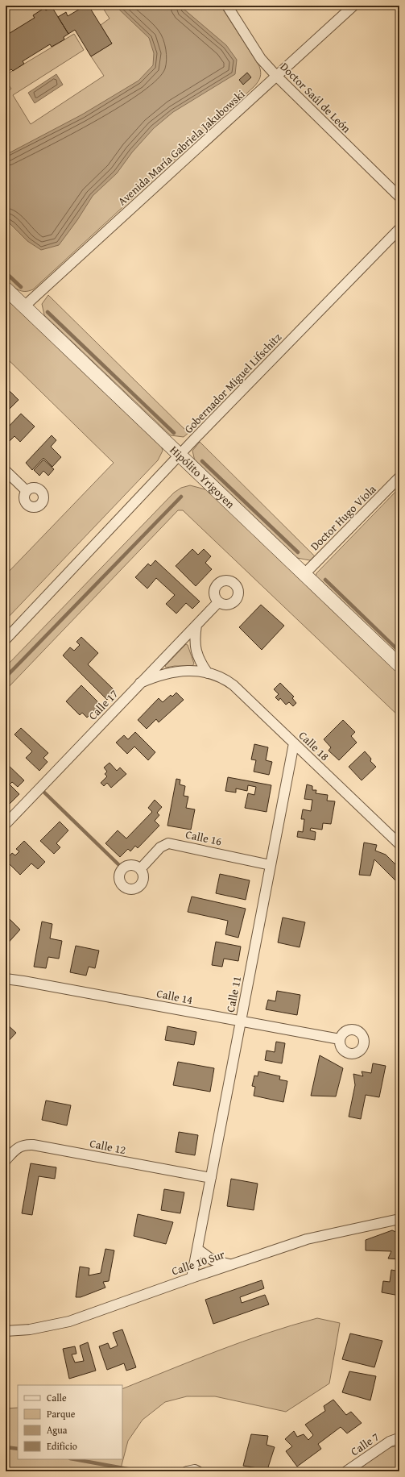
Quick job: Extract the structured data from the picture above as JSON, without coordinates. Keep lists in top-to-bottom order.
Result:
{
  "streets": {
    "main road": ["Hipólito Yrigoyen"],
    "street": [
      "Doctor Saúl de León",
      "Avenida María Gabriela Jakubowski",
      "Gobernador Miguel Lifschitz",
      "Doctor Hugo Viola",
      "Calle 17",
      "Calle 18",
      "Calle 16",
      "Calle 11",
      "Calle 14",
      "Calle 12",
      "Calle 10 Sur",
      "Calle 7"
    ]
  },
  "crossings": [
    ["Doctor Saúl de León", "Avenida María Gabriela Jakubowski"],
    ["Avenida María Gabriela Jakubowski", "Hipólito Yrigoyen"],
    ["Gobernador Miguel Lifschitz", "Hipólito Yrigoyen"],
    ["Hipólito Yrigoyen", "Doctor Hugo Viola"],
    ["Calle 17", "Calle 18"],
    ["Calle 18", "Calle 11"],
    ["Calle 16", "Calle 11"],
    ["Calle 11", "Calle 14"],
    ["Calle 11", "Calle 12"],
    ["Calle 11", "Calle 10 Sur"]
  ],
  "legend": [
    "Calle",
    "Parque",
    "Agua",
    "Edificio"
  ]
}
